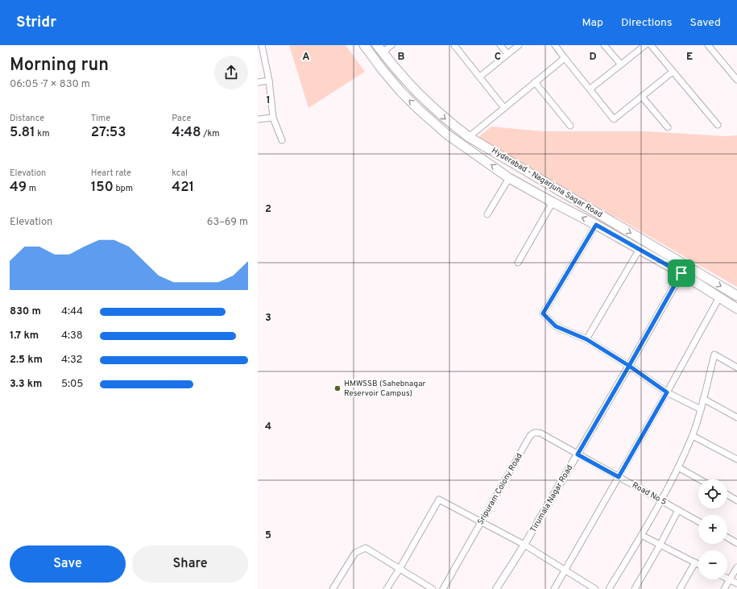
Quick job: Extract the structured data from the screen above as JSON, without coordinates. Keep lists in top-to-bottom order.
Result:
{
  "streets": {
    "main road": ["Hyderabad - Nagarjuna Sagar Road"],
    "street": ["Sripuram Colony Road", "Road No 5", "Tirumala Nagar Road"]
  },
  "crossings": [
    ["Hyderabad - Nagarjuna Sagar Road", "Tirumala Nagar Road"],
    ["Sripuram Colony Road", "Road No 5"],
    ["Sripuram Colony Road", "Tirumala Nagar Road"],
    ["Road No 5", "Tirumala Nagar Road"]
  ],
  "places": ["HMWSSB (Sahebnagar Reservoir Campus)"],
  "page": {
    "header": "Stridr",
    "nav": ["Map", "Directions", "Saved"],
    "heading": ["Morning run", "06:05 · 7 × 830 m"],
    "stats": [
      ["Distance", "5.81 km"],
      ["Time", "27:53"],
      ["Pace", "4:48 /km"],
      ["Elevation", "49 m"],
      ["Heart rate", "150 bpm"],
      ["kcal", "421"]
    ],
    "chart": ["Elevation", "63–69 m"],
    "list": [
      {
        "name": "830 m",
        "note": "4:44"
      },
      {
        "name": "1.7 km",
        "note": "4:38"
      },
      {
        "name": "2.5 km",
        "note": "4:32"
      },
      {
        "name": "3.3 km",
        "note": "5:05"
      }
    ],
    "map_buttons": ["+", "−"],
    "buttons": ["Save", "Share"]
  },
  "grid": {
    "columns": [
      "A",
      "B",
      "C",
      "D",
      "E"
    ],
    "rows": [
      "1",
      "2",
      "3",
      "4",
      "5"
    ]
  }
}
